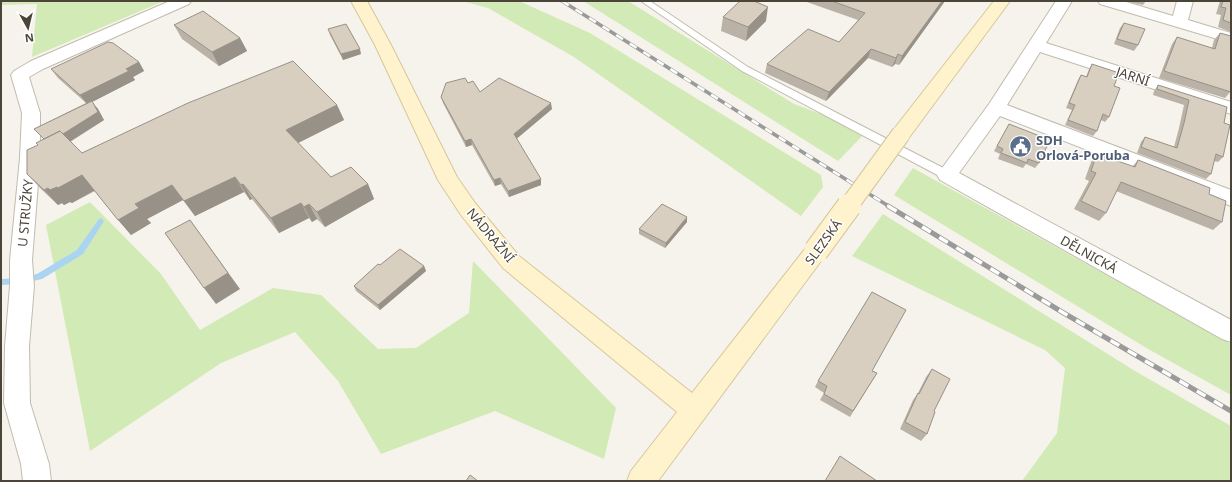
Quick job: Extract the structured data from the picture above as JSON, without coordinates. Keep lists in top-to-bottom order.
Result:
{
  "streets": {
    "street": [
      "JARNÍ",
      "U STRUŽKY",
      "NÁDRAŽNÍ",
      "SLEZSKÁ",
      "DĚLNICKÁ"
    ]
  },
  "crossings": [
    ["NÁDRAŽNÍ", "SLEZSKÁ"]
  ],
  "places": {
    "public building": ["SDH Orlová-Poruba"]
  },
  "north": "bottom"
}
